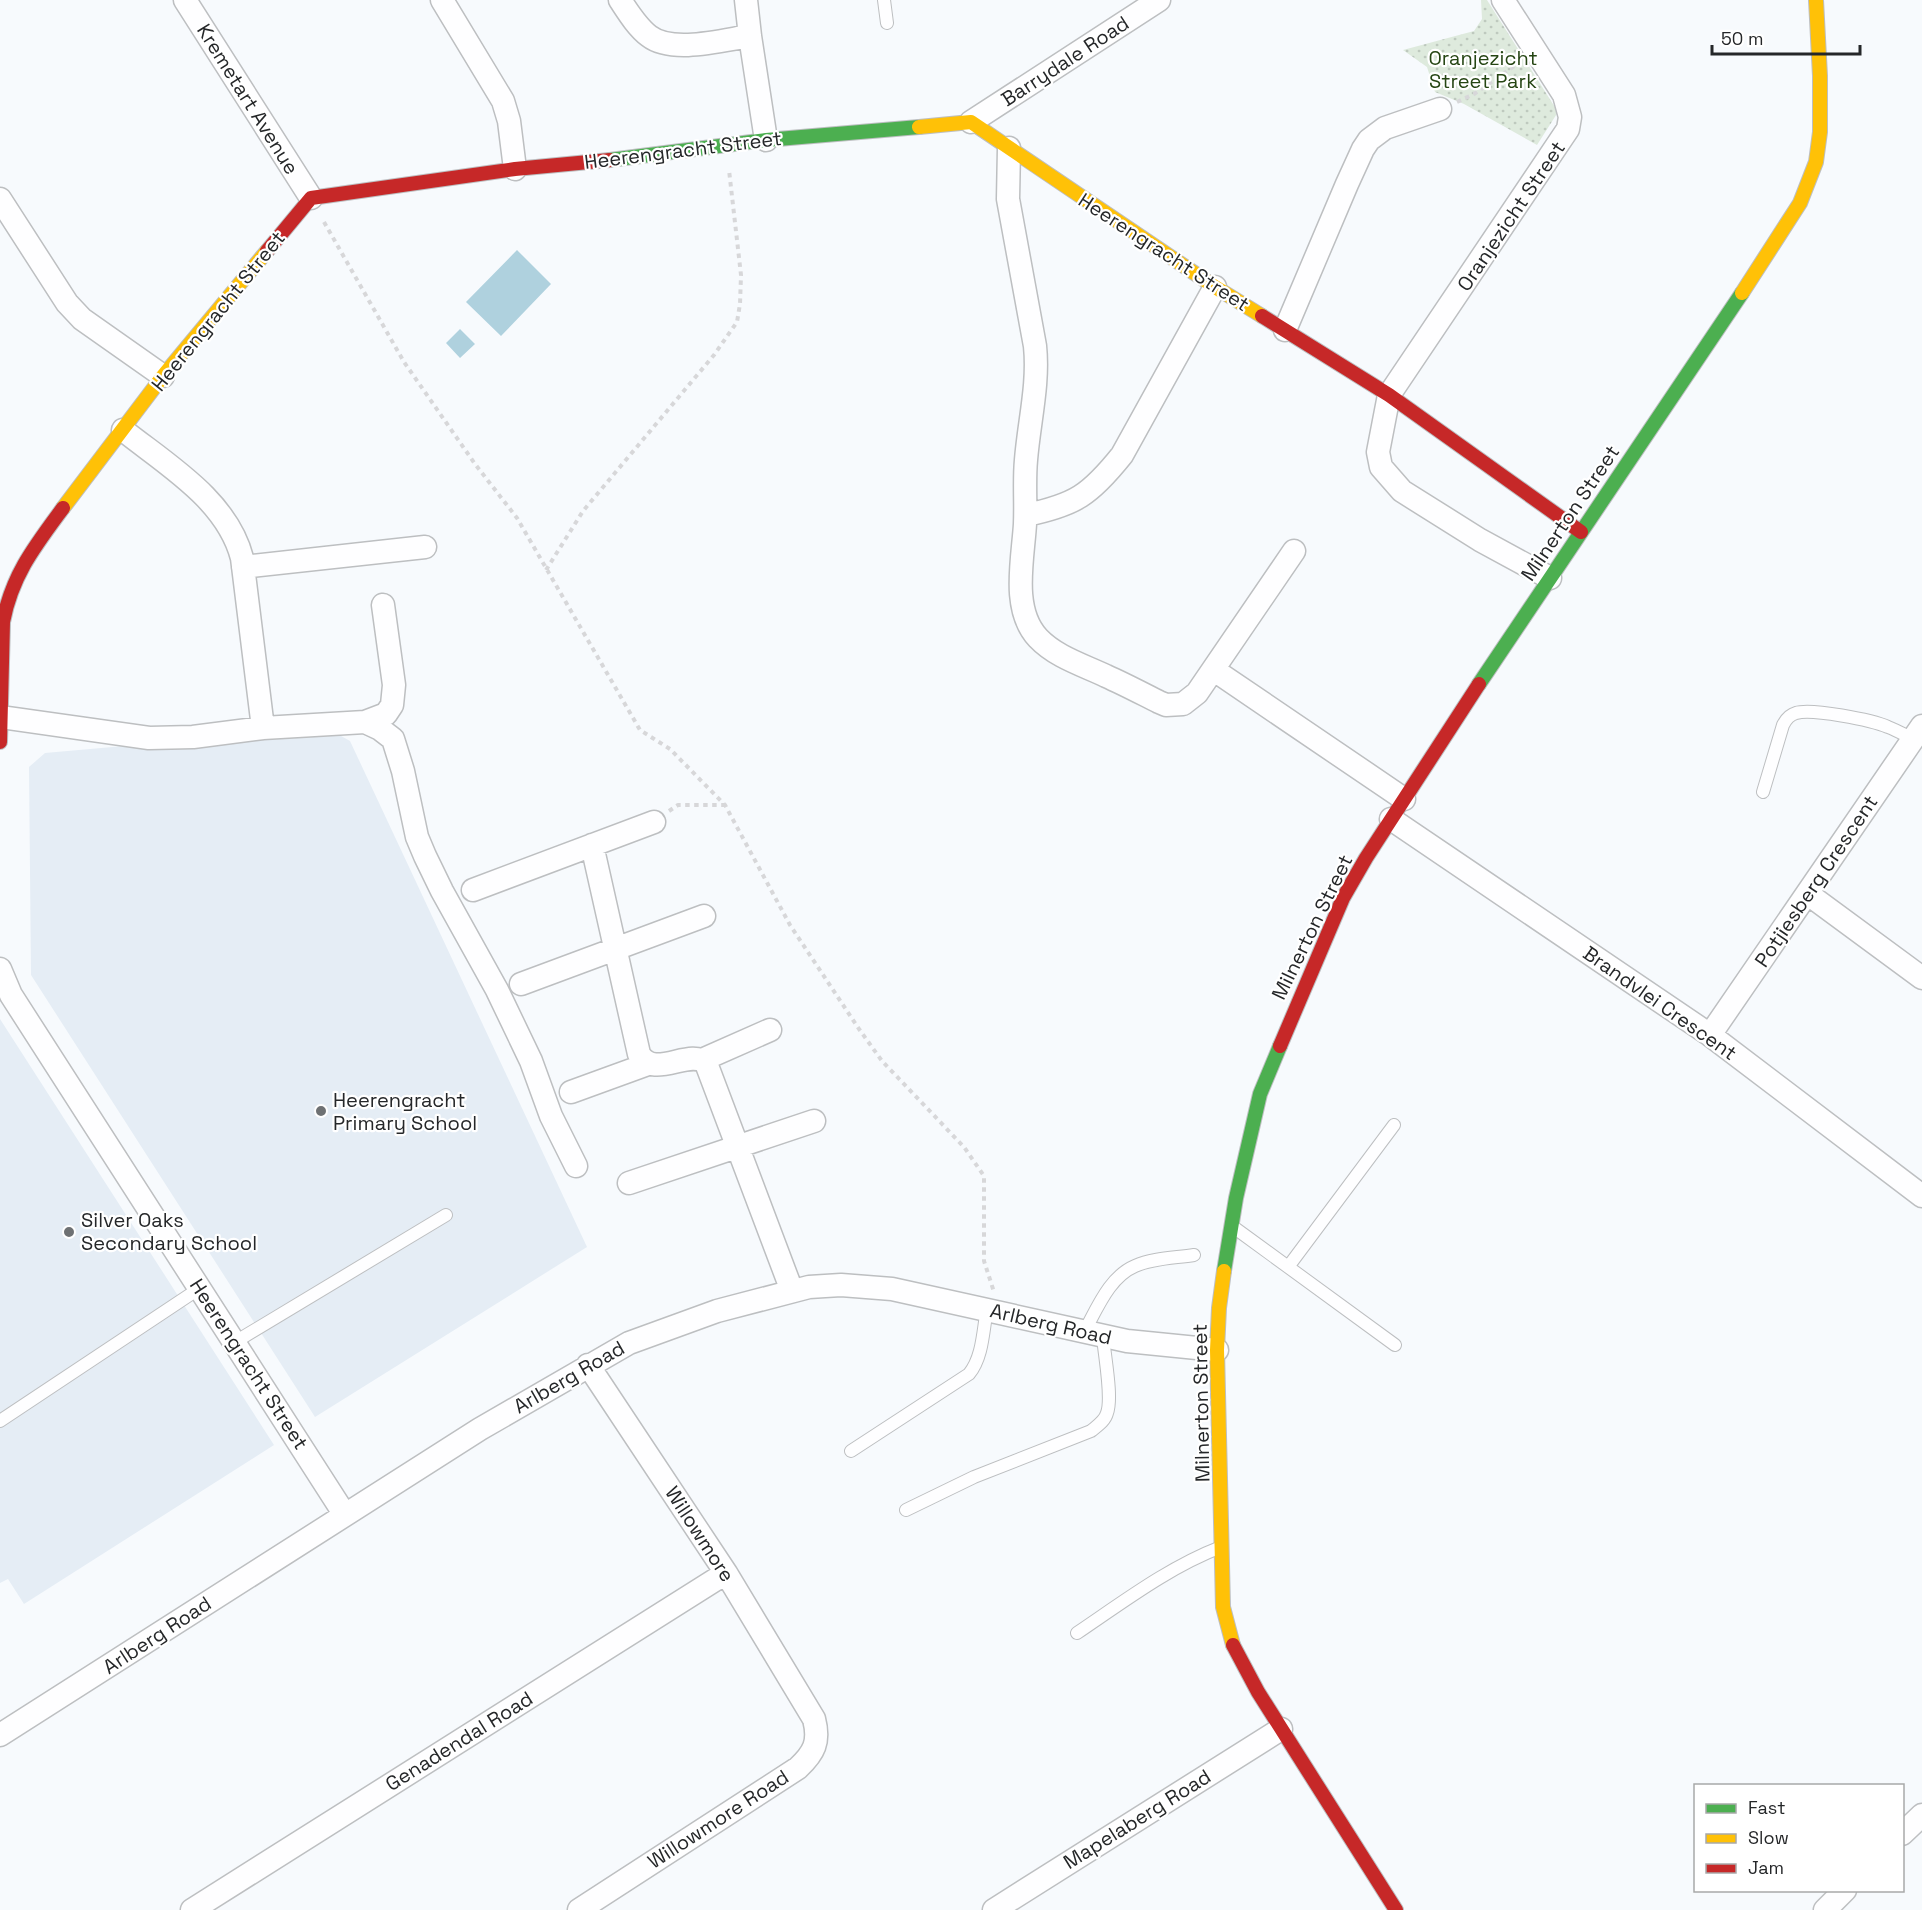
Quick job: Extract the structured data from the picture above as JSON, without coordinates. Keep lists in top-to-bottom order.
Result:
{
  "streets": {
    "street": [
      "Barrydale Road",
      "Kremetart Avenue",
      "Heerengracht Street",
      "Oranjezicht Street",
      "Milnerton Street",
      "Potjiesberg Crescent",
      "Brandvlei Crescent",
      "Arlberg Road",
      "Willowmore",
      "Genadendal Road",
      "Willowmore Road",
      "Mapelaberg Road"
    ]
  },
  "crossings": [
    ["Barrydale Road", "Heerengracht Street"],
    ["Kremetart Avenue", "Heerengracht Street"],
    ["Heerengracht Street", "Oranjezicht Street"],
    ["Heerengracht Street", "Milnerton Street"],
    ["Heerengracht Street", "Arlberg Road"],
    ["Milnerton Street", "Brandvlei Crescent"],
    ["Milnerton Street", "Arlberg Road"],
    ["Milnerton Street", "Mapelaberg Road"],
    ["Potjiesberg Crescent", "Brandvlei Crescent"],
    ["Arlberg Road", "Willowmore"],
    ["Willowmore", "Genadendal Road"],
    ["Willowmore", "Willowmore Road"]
  ],
  "parks": ["Oranjezicht Street Park"],
  "places": ["Heerengracht Primary School", "Silver Oaks Secondary School"],
  "legend": ["Fast", "Slow", "Jam"],
  "scale_bar": "50 m"
}
